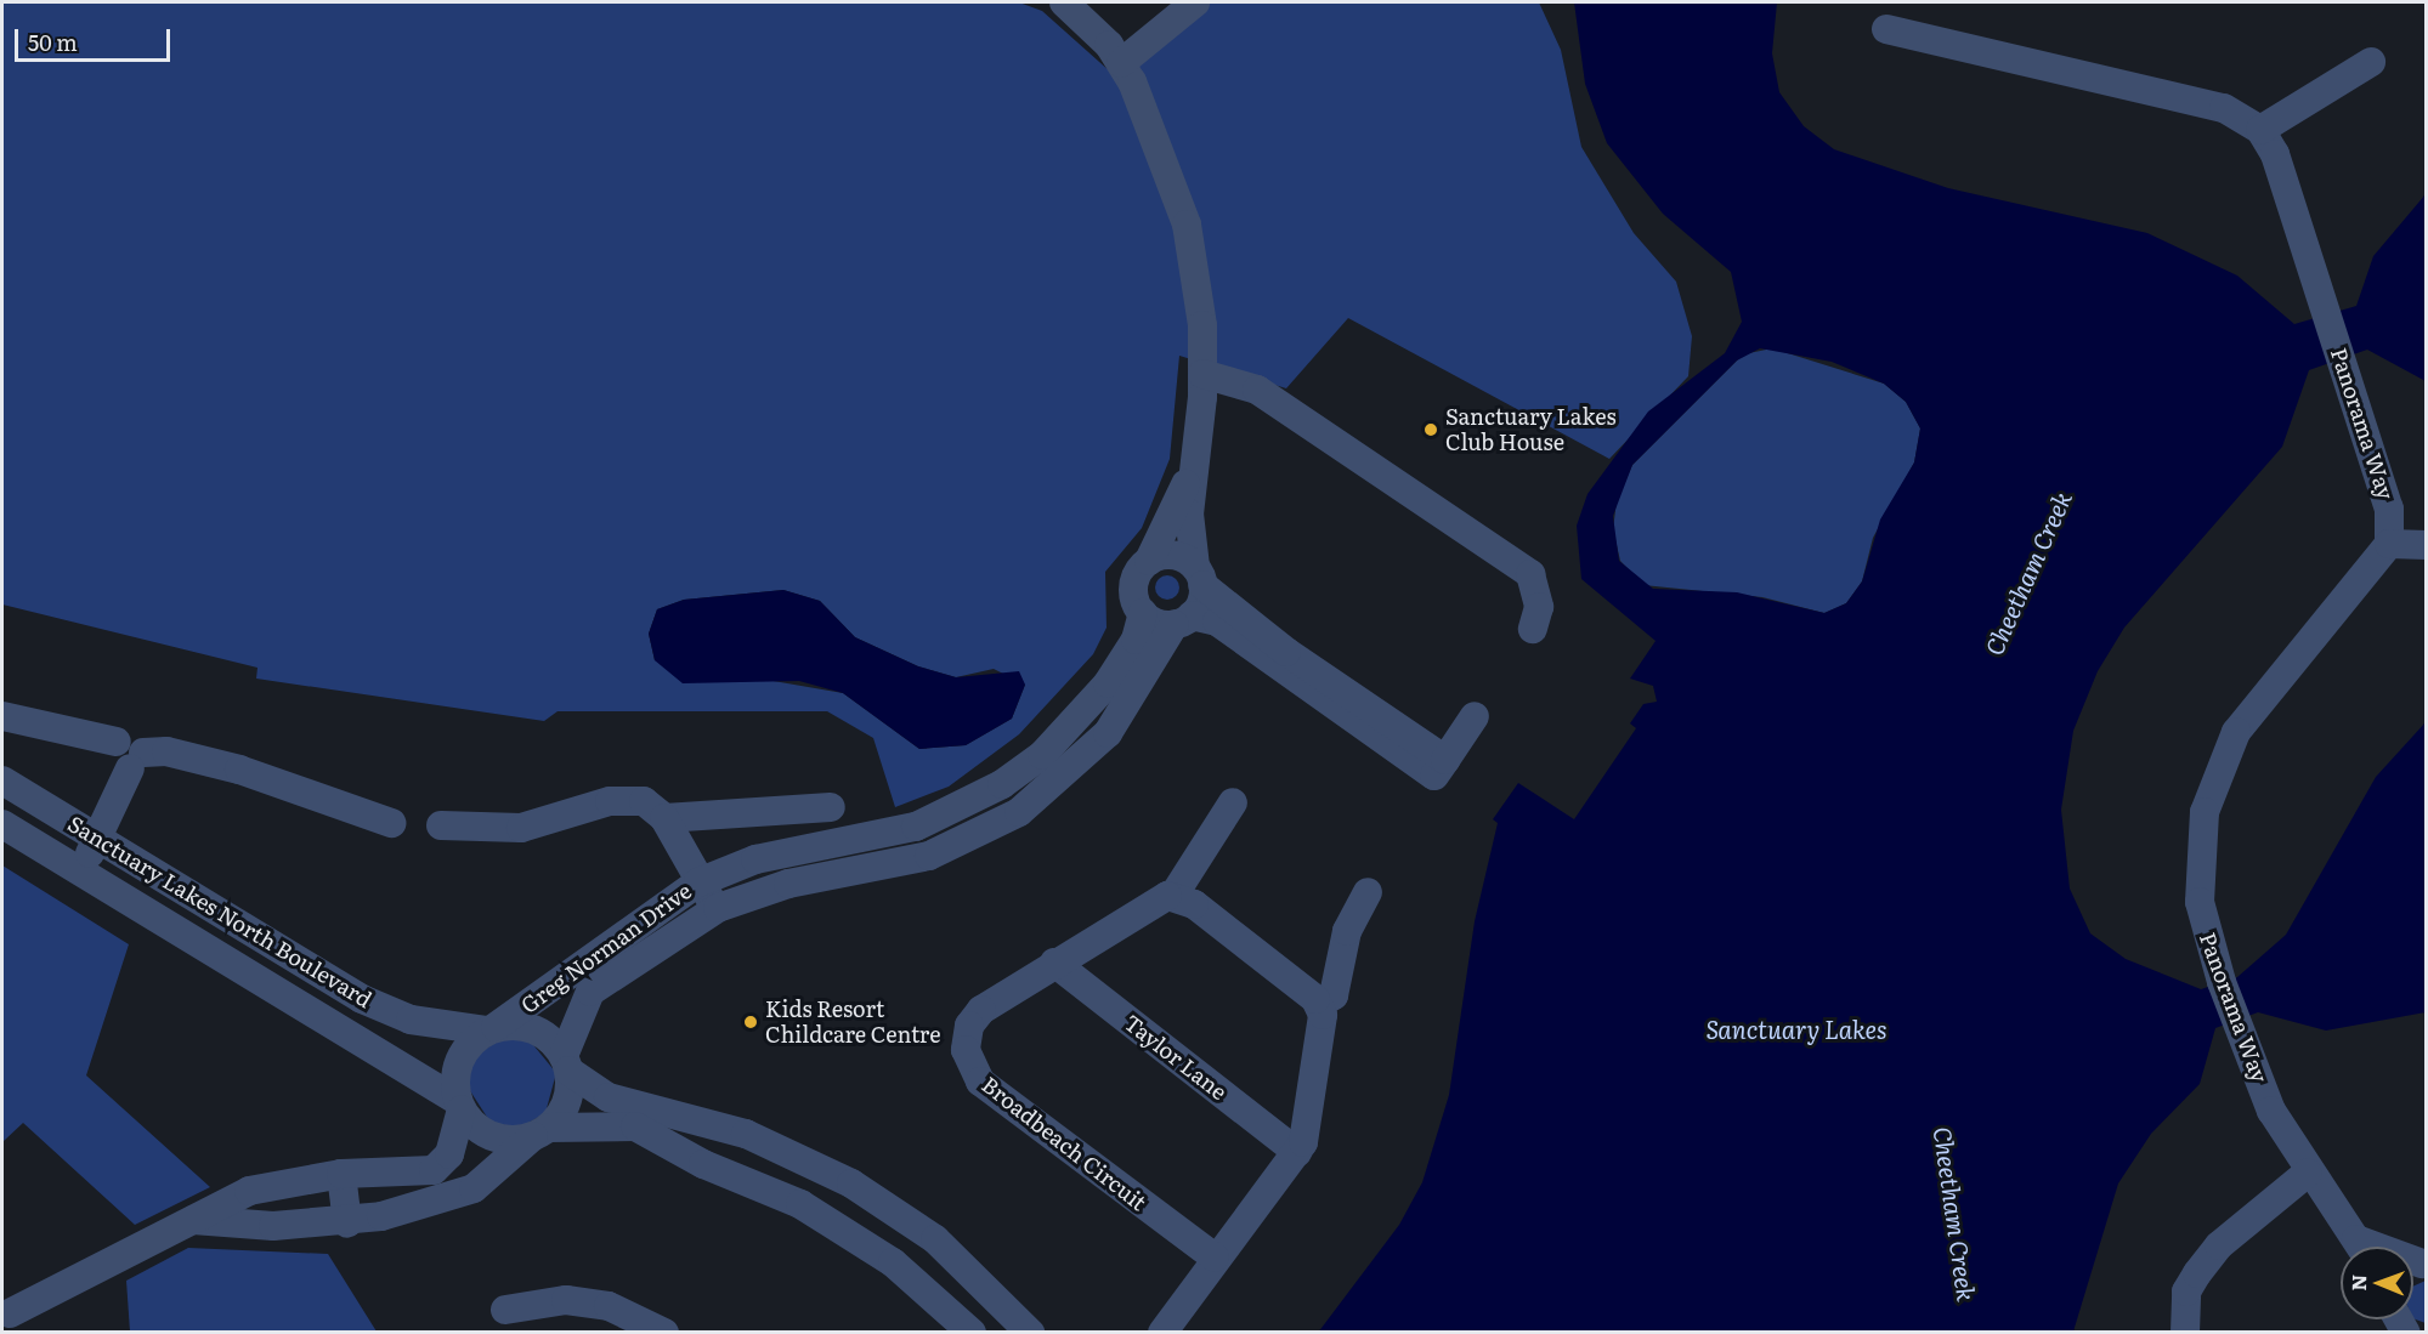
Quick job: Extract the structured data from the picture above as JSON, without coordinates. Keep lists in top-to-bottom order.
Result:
{
  "streets": {
    "street": [
      "Panorama Way",
      "Sanctuary Lakes North Boulevard",
      "Greg Norman Drive",
      "Taylor Lane",
      "Broadbeach Circuit"
    ]
  },
  "crossings": [
    ["Sanctuary Lakes North Boulevard", "Greg Norman Drive"],
    ["Taylor Lane", "Broadbeach Circuit"]
  ],
  "water": ["Cheetham Creek", "Sanctuary Lakes"],
  "places": ["Sanctuary Lakes Club House", "Kids Resort Childcare Centre"],
  "scale_bar": "50 m",
  "north": "left"
}
